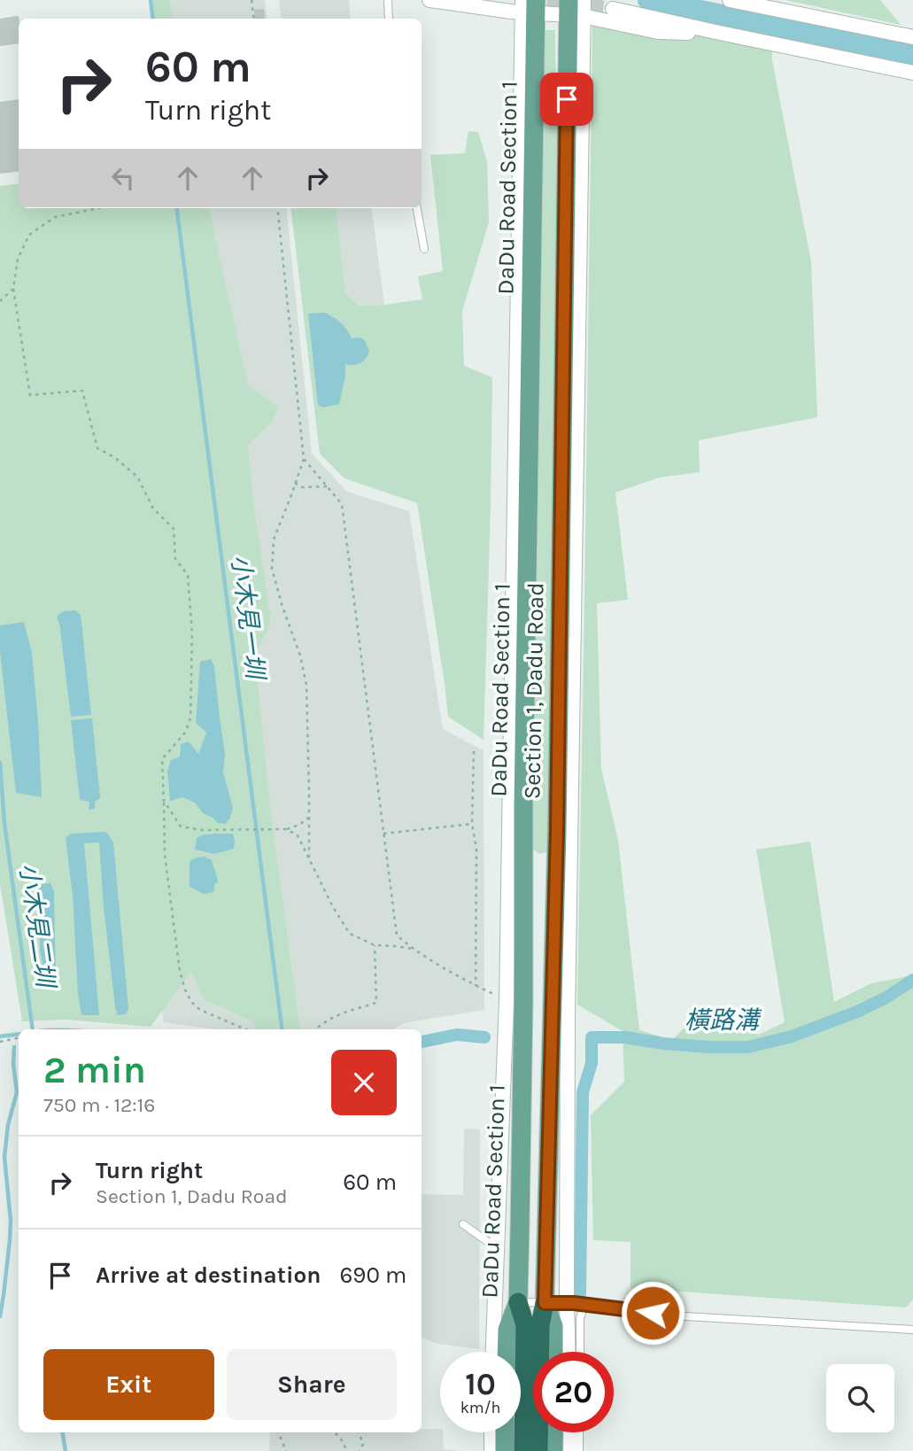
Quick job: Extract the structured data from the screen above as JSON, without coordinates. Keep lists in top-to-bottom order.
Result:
{
  "streets": {
    "main road": ["DaDu Road Section 1", "Section 1, Dadu Road"]
  },
  "water": ["小木見一圳", "小木見二圳", "橫路溝"],
  "page": {
    "turn": ["60 m", "Turn right"],
    "heading": ["2 min", "750 m · 12:16"],
    "list": [
      {
        "name": "Turn right",
        "note": "Section 1, Dadu Road",
        "value": "60 m"
      },
      {
        "name": "Arrive at destination",
        "value": "690 m"
      }
    ],
    "buttons": ["Exit", "Share"],
    "speed": "10 km/h",
    "limit": "20"
  }
}
